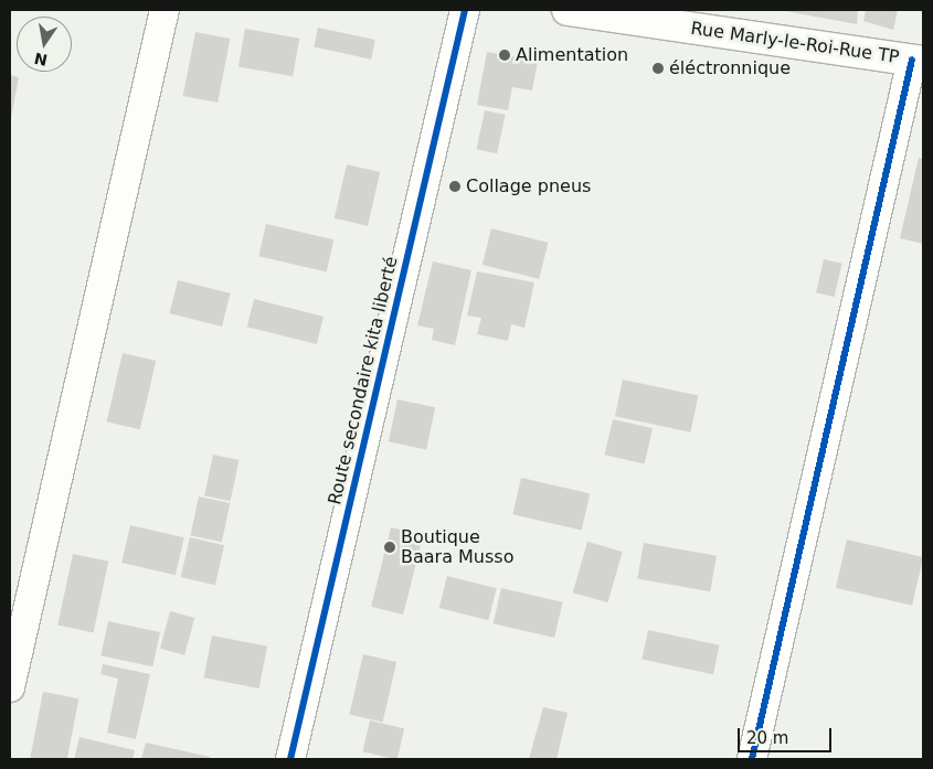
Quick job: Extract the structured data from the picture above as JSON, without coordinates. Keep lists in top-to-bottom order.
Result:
{
  "streets": {
    "street": ["Rue Marly-le-Roi-Rue TP", "Route secondaire kita liberté"]
  },
  "places": [
    "Alimentation",
    "éléctronnique",
    "Collage pneus",
    "Boutique Baara Musso"
  ],
  "scale_bar": "20 m",
  "north": "bottom"
}
